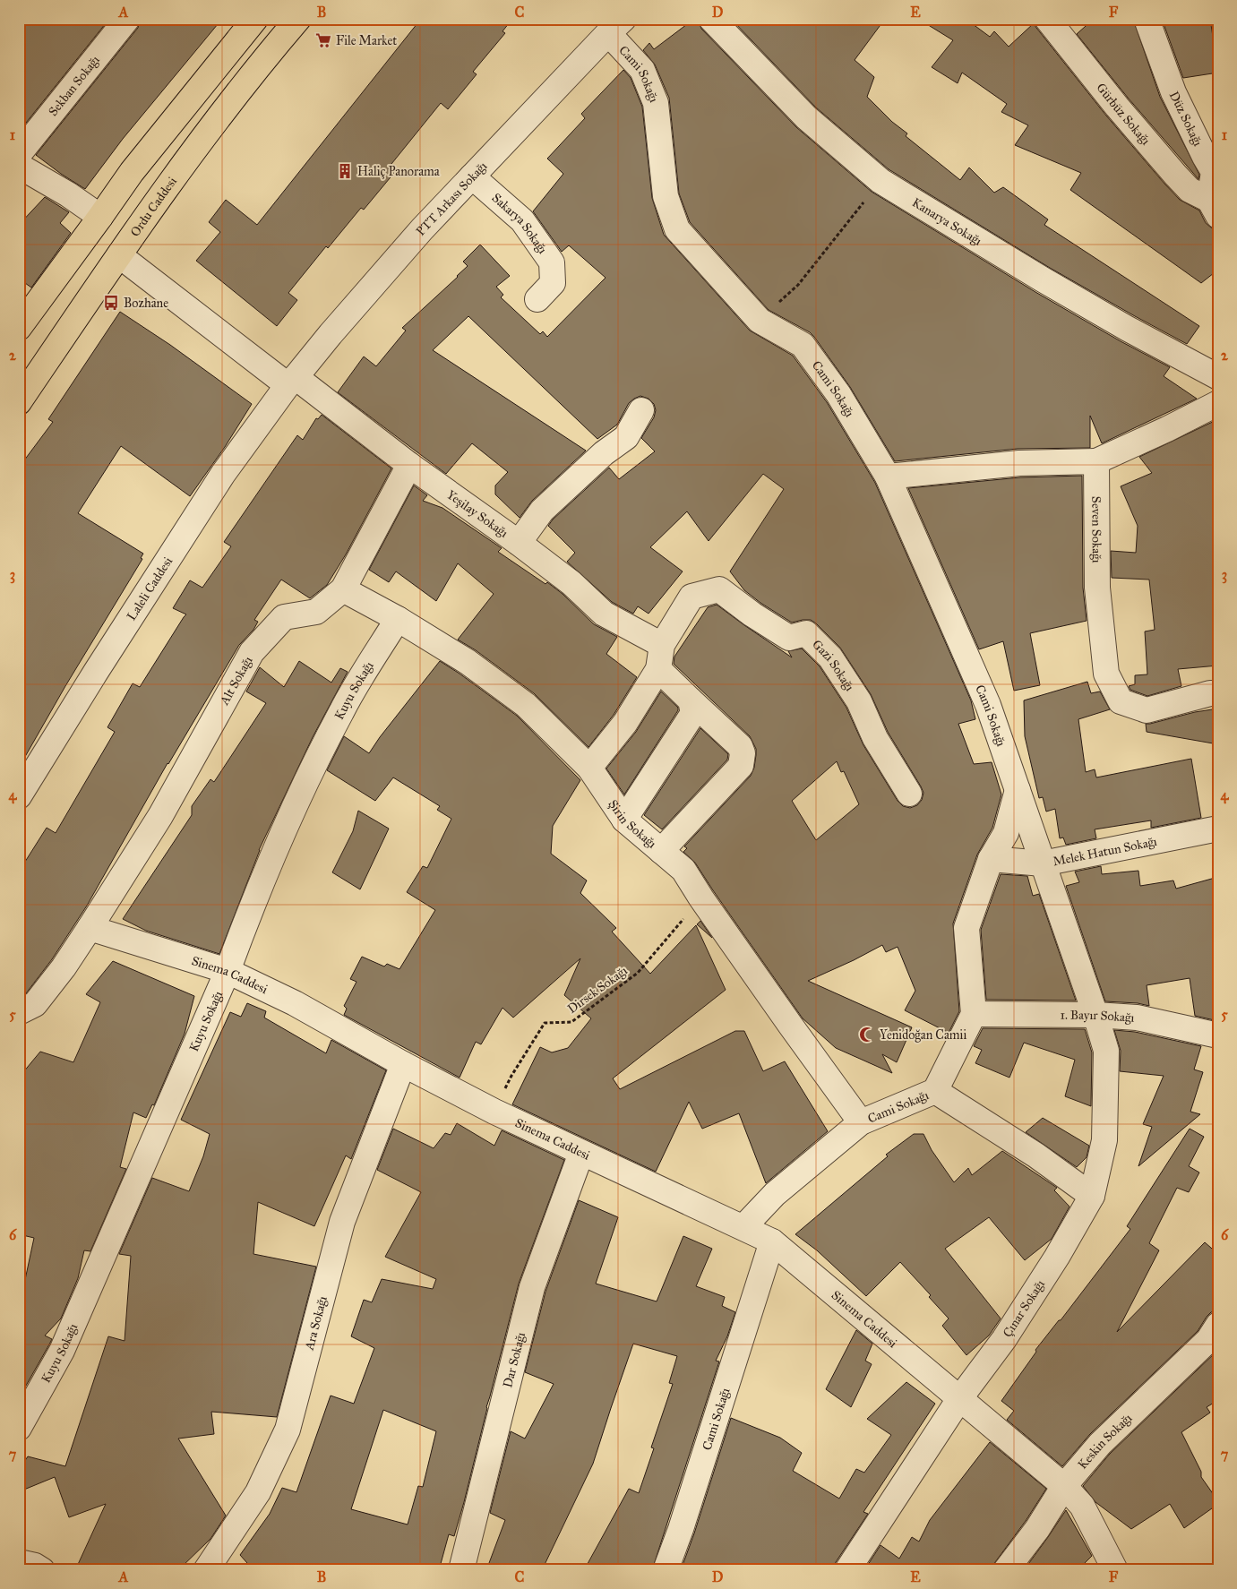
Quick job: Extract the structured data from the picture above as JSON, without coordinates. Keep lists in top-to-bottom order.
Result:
{
  "streets": {
    "main road": ["Ordu Caddesi"],
    "street": [
      "Cami Sokağı",
      "Sekban Sokağı",
      "Gürbüz Sokağı",
      "Düz Sokağı",
      "PTT Arkası Sokağı",
      "Kanarya Sokağı",
      "Sakarya Sokağı",
      "Yeşilay Sokağı",
      "Seven Sokağı",
      "Laleli Caddesi",
      "Gazi Sokağı",
      "Alt Sokağı",
      "Kuyu Sokağı",
      "Şirin Sokağı",
      "Melek Hatun Sokağı",
      "Sinema Caddesi",
      "1. Bayır Sokağı",
      "Çınar Sokağı",
      "Ara Sokağı",
      "Dar Sokağı",
      "Keskin Sokağı"
    ],
    "path": ["Dirsek Sokağı"]
  },
  "crossings": [
    ["Cami Sokağı", "PTT Arkası Sokağı"],
    ["Cami Sokağı", "Şirin Sokağı"],
    ["Cami Sokağı", "Melek Hatun Sokağı"],
    ["Cami Sokağı", "Sinema Caddesi"],
    ["Cami Sokağı", "1. Bayır Sokağı"],
    ["Cami Sokağı", "Çınar Sokağı"],
    ["Gürbüz Sokağı", "Düz Sokağı"],
    ["PTT Arkası Sokağı", "Sakarya Sokağı"],
    ["PTT Arkası Sokağı", "Yeşilay Sokağı"],
    ["PTT Arkası Sokağı", "Laleli Caddesi"],
    ["Ordu Caddesi", "Yeşilay Sokağı"],
    ["Yeşilay Sokağı", "Laleli Caddesi"],
    ["Yeşilay Sokağı", "Gazi Sokağı"],
    ["Yeşilay Sokağı", "Alt Sokağı"],
    ["Alt Sokağı", "Şirin Sokağı"],
    ["Alt Sokağı", "Sinema Caddesi"],
    ["Kuyu Sokağı", "Şirin Sokağı"],
    ["Kuyu Sokağı", "Sinema Caddesi"],
    ["Şirin Sokağı", "Dirsek Sokağı"],
    ["Sinema Caddesi", "Dirsek Sokağı"],
    ["Sinema Caddesi", "Çınar Sokağı"],
    ["Sinema Caddesi", "Ara Sokağı"],
    ["Sinema Caddesi", "Dar Sokağı"],
    ["Sinema Caddesi", "Keskin Sokağı"],
    ["1. Bayır Sokağı", "Çınar Sokağı"]
  ],
  "places": {
    "supermarket": ["File Market"],
    "building": ["Haliç Panorama"],
    "bus stop": ["Bozhane"],
    "mosque": ["Yenidoğan Camii"]
  },
  "grid": {
    "columns": [
      "A",
      "B",
      "C",
      "D",
      "E",
      "F"
    ],
    "rows": [
      "1",
      "2",
      "3",
      "4",
      "5",
      "6",
      "7"
    ]
  }
}
